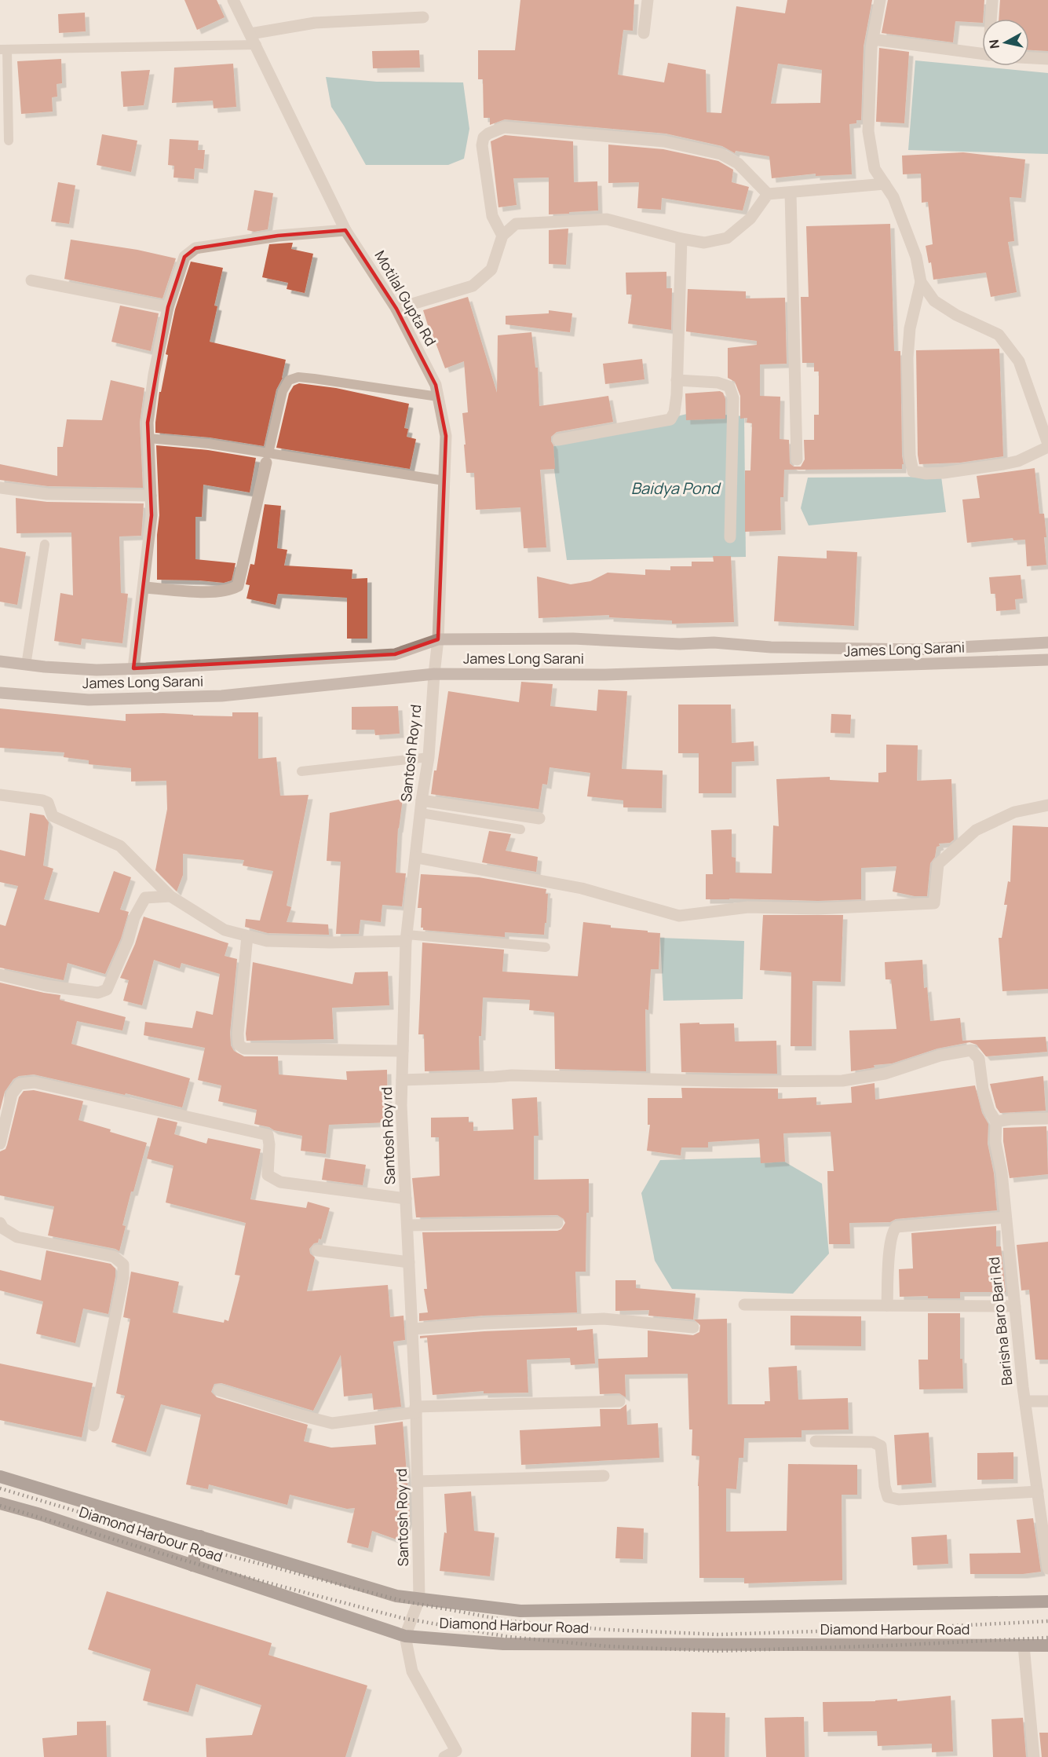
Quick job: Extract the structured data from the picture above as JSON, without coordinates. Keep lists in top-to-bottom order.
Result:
{
  "streets": {
    "highway": ["Diamond Harbour Road"],
    "main road": ["James Long Sarani"],
    "street": ["Motilal Gupta Rd", "Santosh Roy rd", "Barisha Baro Bari Rd"]
  },
  "crossings": [
    ["Motilal Gupta Rd", "Santosh Roy rd"],
    ["James Long Sarani", "Santosh Roy rd"],
    ["Santosh Roy rd", "Diamond Harbour Road"]
  ],
  "water": ["Baidya Pond"],
  "north": "left"
}
